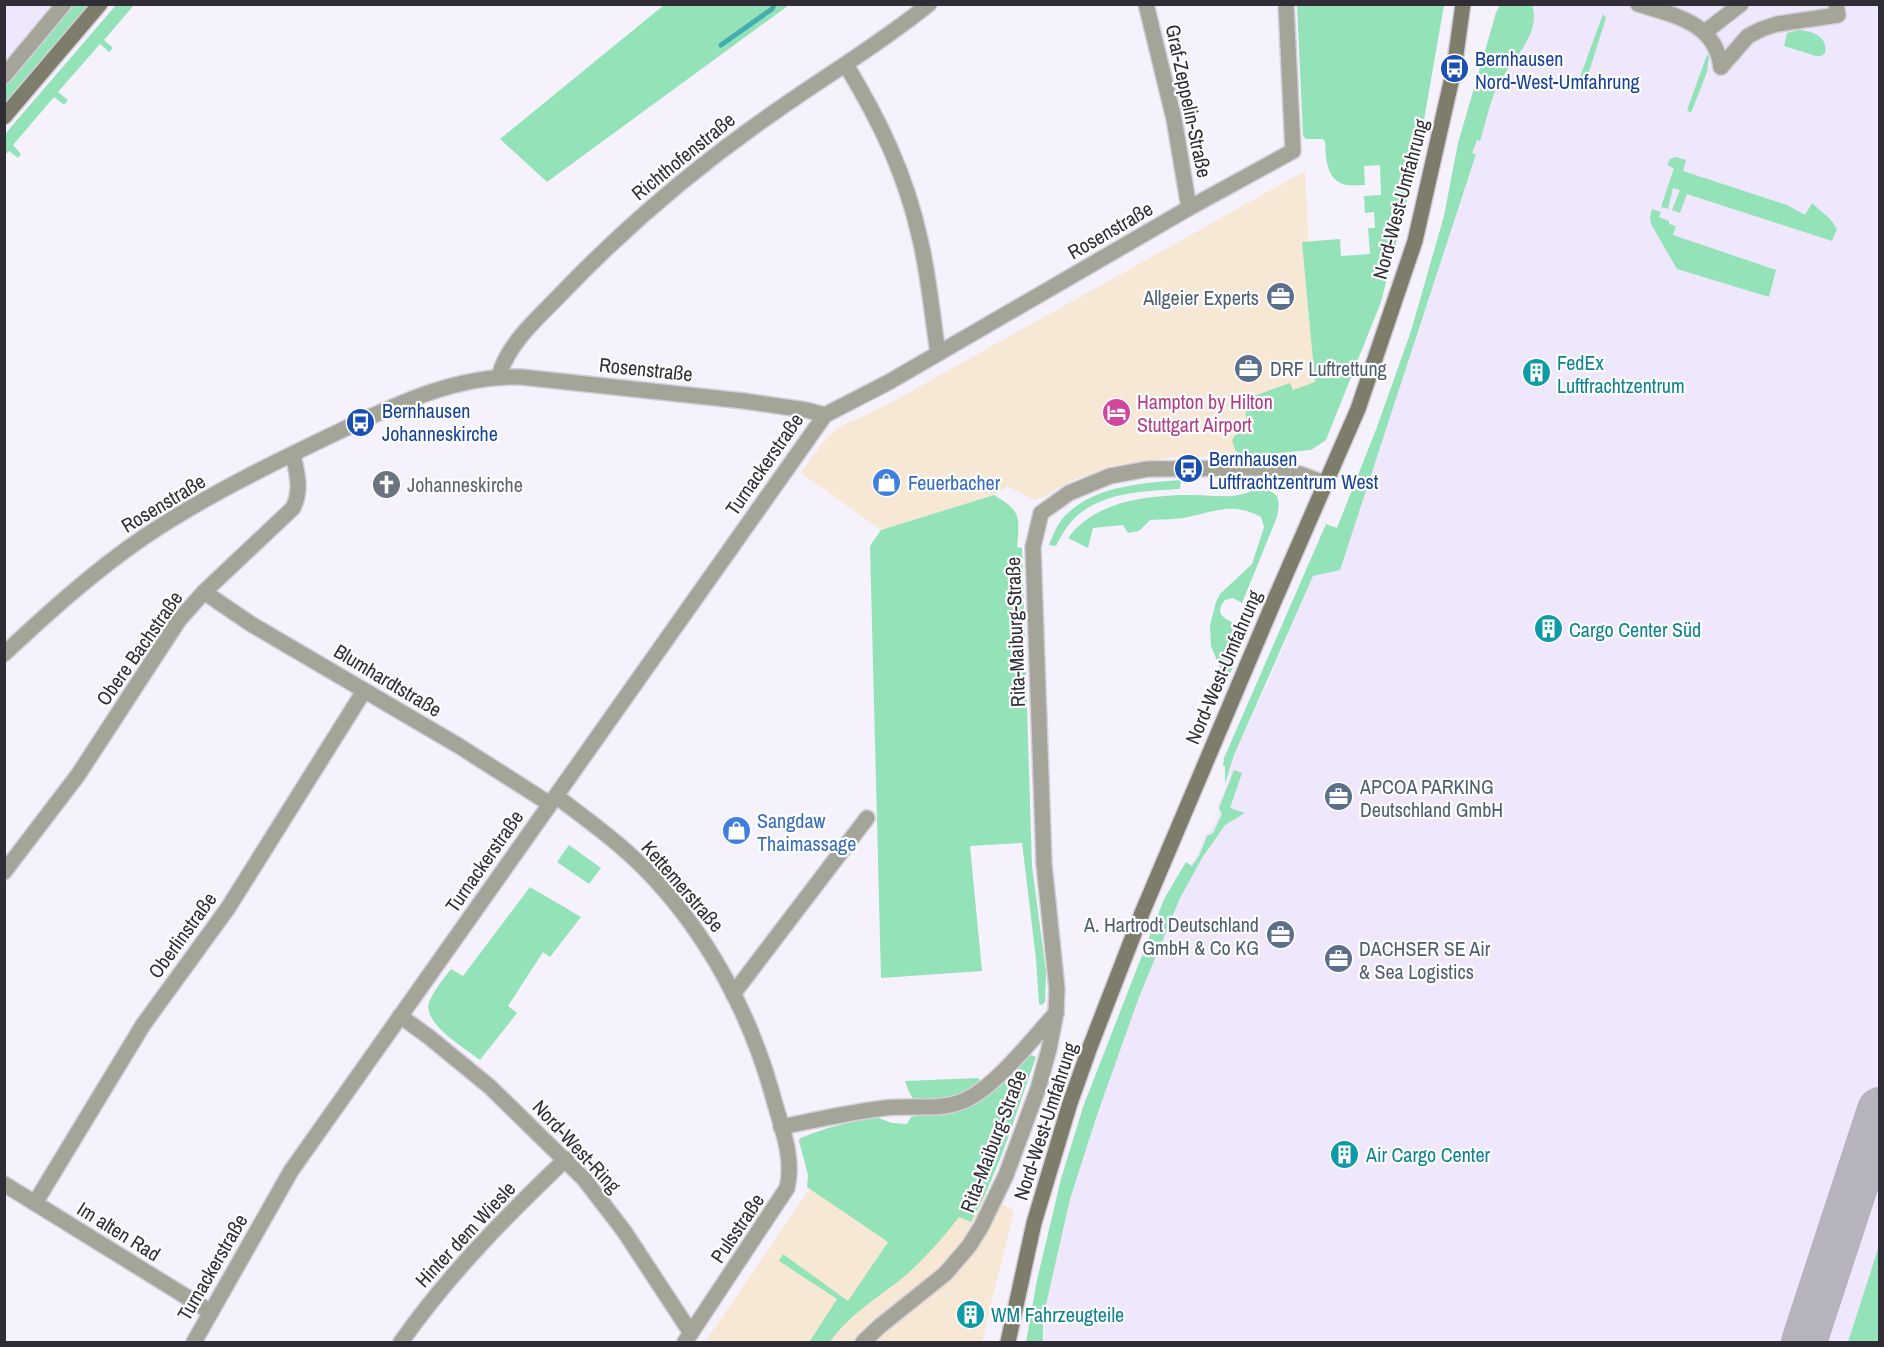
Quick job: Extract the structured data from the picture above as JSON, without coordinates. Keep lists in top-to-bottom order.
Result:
{
  "streets": {
    "main road": ["Nord-West-Umfahrung"],
    "street": [
      "Graf-Zeppelin-Straße",
      "Richthofenstraße",
      "Rosenstraße",
      "Turnackerstraße",
      "Rita-Maiburg-Straße",
      "Obere Bachstraße",
      "Blumhardtstraße",
      "Kettemerstraße",
      "Oberlinstraße",
      "Nord-West-Ring",
      "Pulsstraße",
      "Im alten Rad",
      "Hinter dem Wiesle"
    ]
  },
  "crossings": [
    ["Graf-Zeppelin-Straße", "Rosenstraße"],
    ["Richthofenstraße", "Rosenstraße"],
    ["Nord-West-Umfahrung", "Rita-Maiburg-Straße"],
    ["Rosenstraße", "Turnackerstraße"],
    ["Rosenstraße", "Obere Bachstraße"],
    ["Turnackerstraße", "Blumhardtstraße"],
    ["Turnackerstraße", "Kettemerstraße"],
    ["Turnackerstraße", "Nord-West-Ring"],
    ["Turnackerstraße", "Im alten Rad"],
    ["Rita-Maiburg-Straße", "Kettemerstraße"],
    ["Rita-Maiburg-Straße", "Pulsstraße"],
    ["Obere Bachstraße", "Blumhardtstraße"],
    ["Blumhardtstraße", "Kettemerstraße"],
    ["Blumhardtstraße", "Oberlinstraße"],
    ["Kettemerstraße", "Pulsstraße"],
    ["Oberlinstraße", "Im alten Rad"],
    ["Nord-West-Ring", "Pulsstraße"],
    ["Nord-West-Ring", "Hinter dem Wiesle"]
  ],
  "places": {
    "bus stop": ["Bernhausen Nord-West-Umfahrung", "Bernhausen Johanneskirche", "Bernhausen Luftfrachtzentrum West"],
    "office": [
      "Allgeier Experts",
      "DRF Luftrettung",
      "APCOA PARKING Deutschland GmbH",
      "A. Hartrodt Deutschland GmbH & Co KG",
      "DACHSER SE Air & Sea Logistics"
    ],
    "building": [
      "FedEx Luftfrachtzentrum",
      "Cargo Center Süd",
      "Air Cargo Center",
      "WM Fahrzeugteile"
    ],
    "hotel": ["Hampton by Hilton Stuttgart Airport"],
    "shop": ["Feuerbacher", "Sangdaw Thaimassage"],
    "church": ["Johanneskirche"]
  }
}
